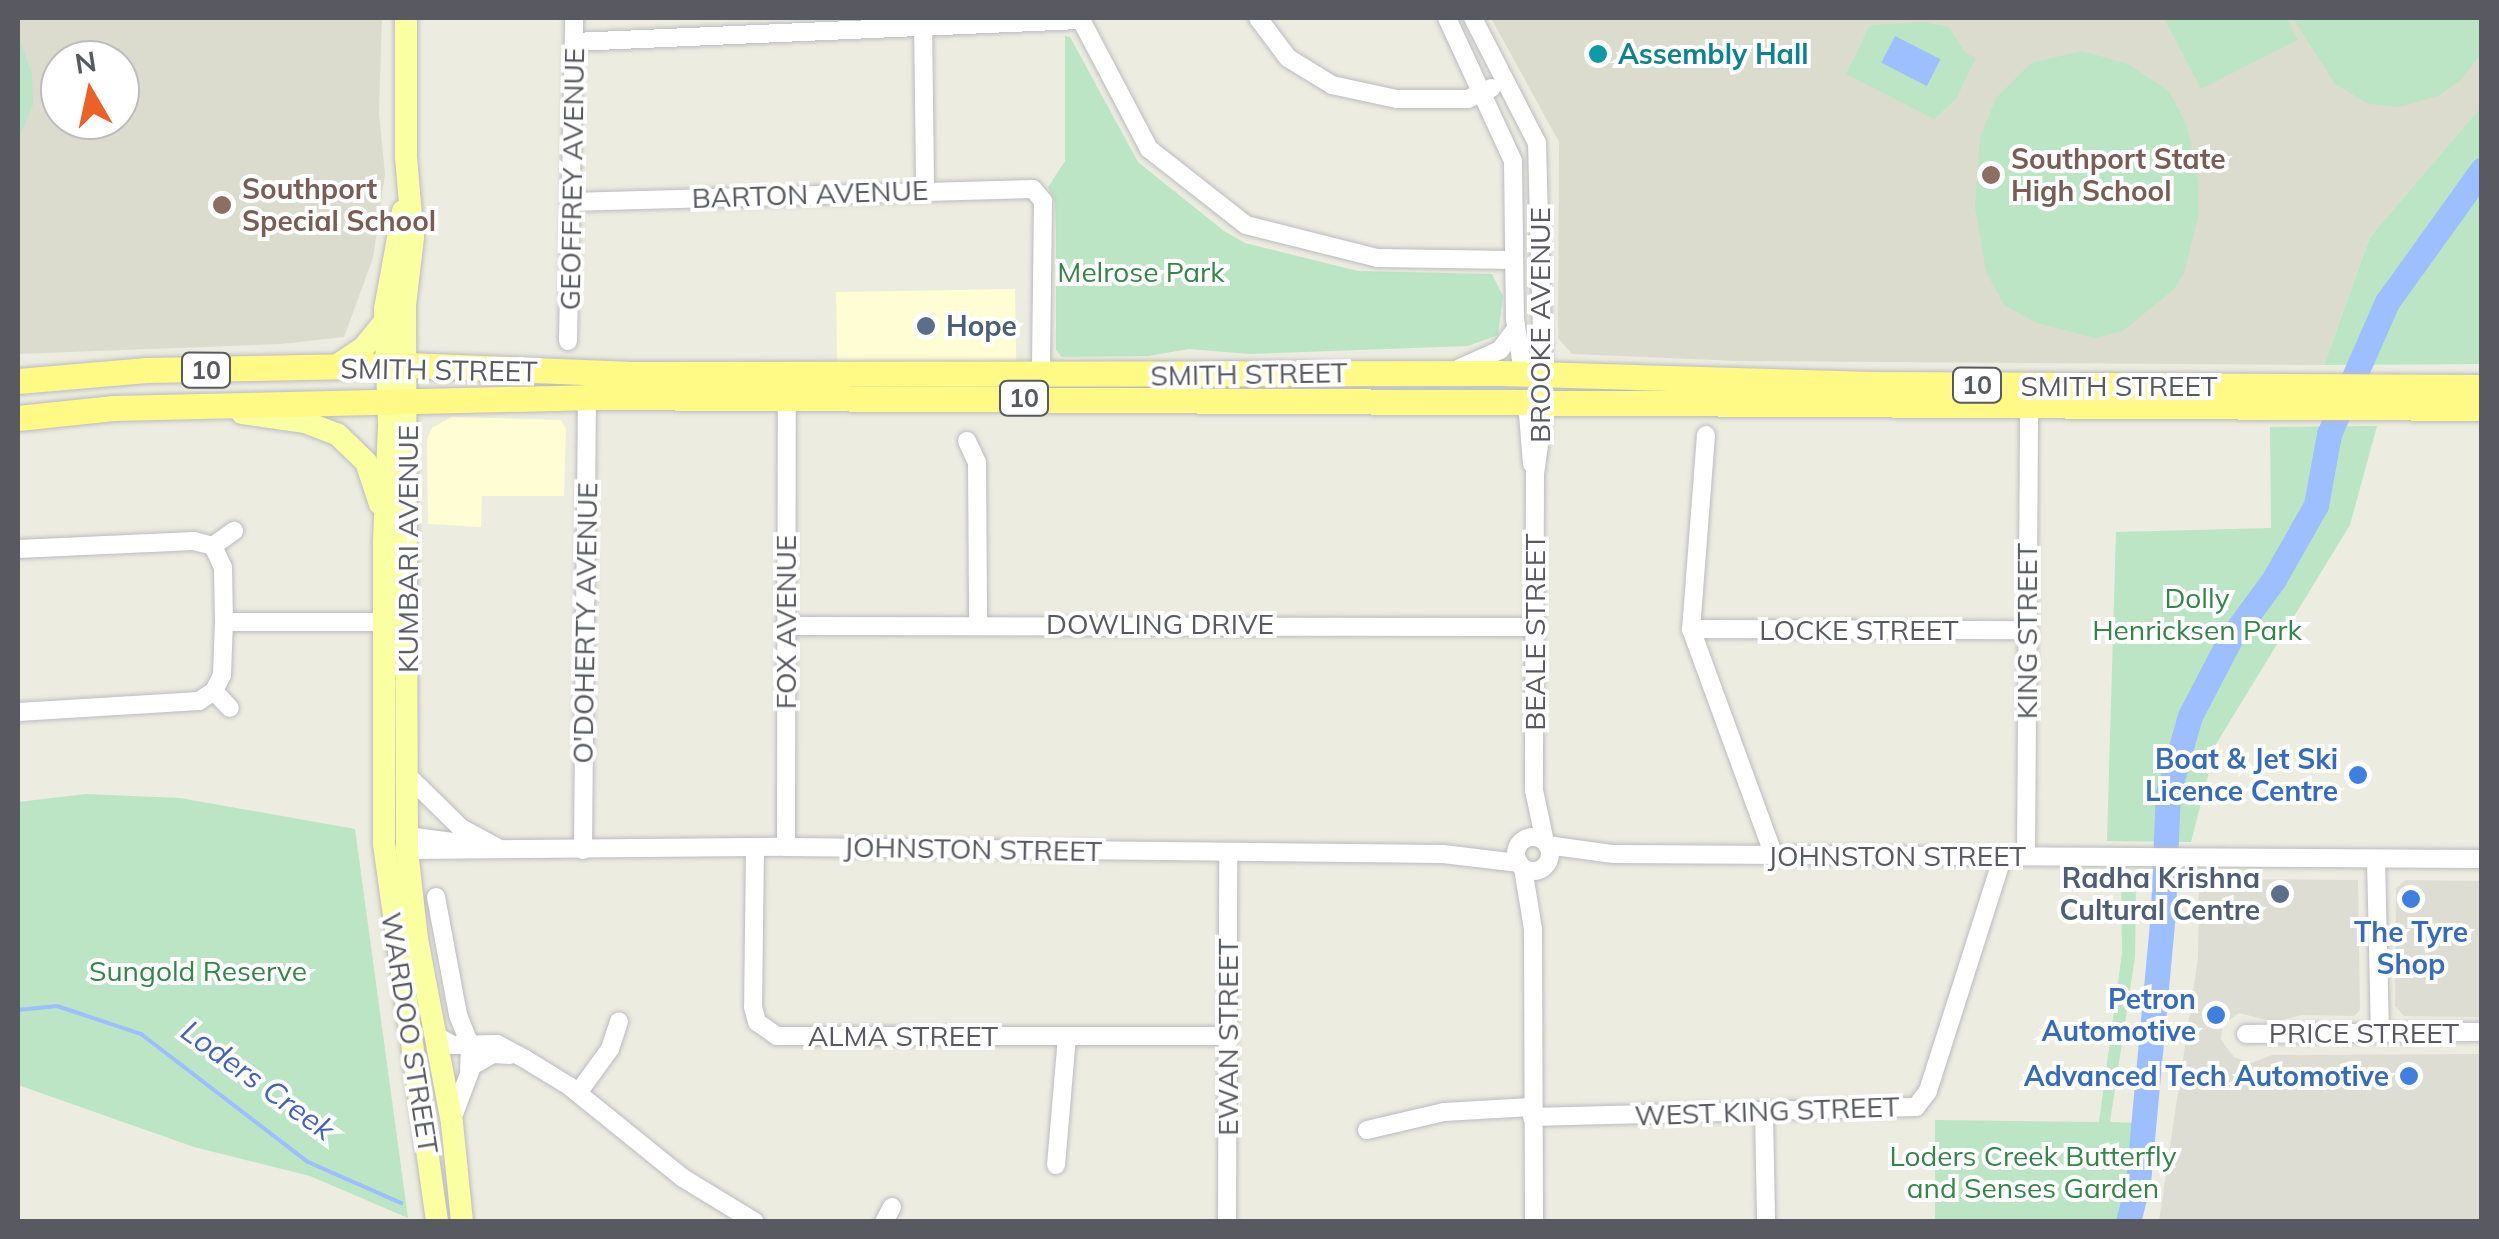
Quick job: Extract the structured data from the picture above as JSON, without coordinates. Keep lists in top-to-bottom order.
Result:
{
  "streets": {
    "highway": ["BROOKE AVENUE", "10", "SMITH STREET"],
    "main road": ["KUMBARI AVENUE", "WARDOO STREET"],
    "street": [
      "GEOFFREY AVENUE",
      "BARTON AVENUE",
      "FOX AVENUE",
      "O'DOHERTY AVENUE",
      "DOWLING DRIVE",
      "LOCKE STREET",
      "KING STREET",
      "BEALE STREET",
      "JOHNSTON STREET",
      "PRICE STREET",
      "ALMA STREET",
      "EWAN STREET",
      "WEST KING STREET"
    ]
  },
  "crossings": [
    ["GEOFFREY AVENUE", "BARTON AVENUE"],
    ["BARTON AVENUE", "SMITH STREET"],
    ["BROOKE AVENUE", "SMITH STREET"],
    ["BROOKE AVENUE", "BEALE STREET"],
    ["SMITH STREET", "KUMBARI AVENUE"],
    ["SMITH STREET", "FOX AVENUE"],
    ["SMITH STREET", "O'DOHERTY AVENUE"],
    ["SMITH STREET", "KING STREET"],
    ["KUMBARI AVENUE", "JOHNSTON STREET"],
    ["KUMBARI AVENUE", "WARDOO STREET"],
    ["FOX AVENUE", "DOWLING DRIVE"],
    ["FOX AVENUE", "JOHNSTON STREET"],
    ["O'DOHERTY AVENUE", "JOHNSTON STREET"],
    ["DOWLING DRIVE", "BEALE STREET"],
    ["LOCKE STREET", "KING STREET"],
    ["KING STREET", "JOHNSTON STREET"],
    ["BEALE STREET", "JOHNSTON STREET"],
    ["BEALE STREET", "WEST KING STREET"],
    ["JOHNSTON STREET", "WARDOO STREET"],
    ["JOHNSTON STREET", "ALMA STREET"],
    ["JOHNSTON STREET", "EWAN STREET"],
    ["JOHNSTON STREET", "WEST KING STREET"],
    ["ALMA STREET", "EWAN STREET"]
  ],
  "water": ["Loders Creek"],
  "parks": [
    "Melrose Park",
    "Dolly Henricksen Park",
    "Sungold Reserve",
    "Loders Creek Butterfly and Senses Garden"
  ],
  "places": [
    "Assembly Hall",
    "Southport State High School",
    "Southport Special School",
    "Hope",
    "Boat & Jet Ski Licence Centre",
    "Radha Krishna Cultural Centre",
    "The Tyre Shop",
    "Petron Automotive",
    "Advanced Tech Automotive"
  ],
  "north": "top"
}
